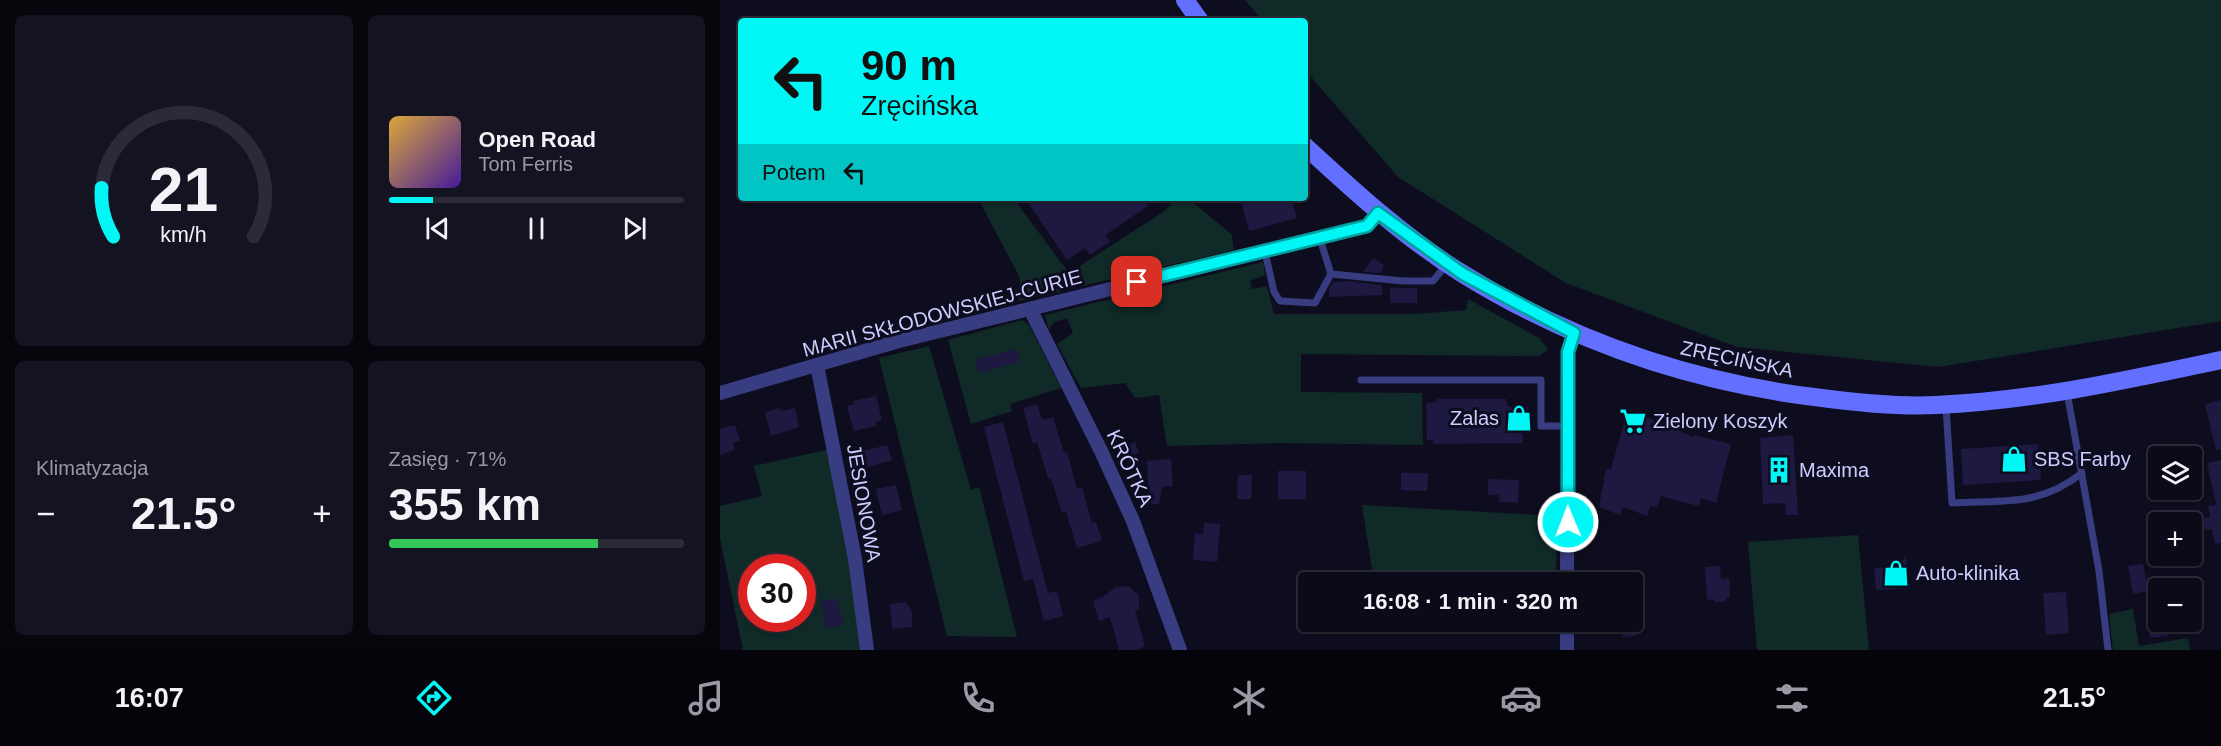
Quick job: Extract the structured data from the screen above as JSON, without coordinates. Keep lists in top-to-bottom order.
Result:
{
  "streets": {
    "street": [
      "MARII SKŁODOWSKIEJ-CURIE",
      "ZRĘCIŃSKA",
      "KRÓTKA",
      "JESIONOWA"
    ]
  },
  "crossings": [
    ["MARII SKŁODOWSKIEJ-CURIE", "ZRĘCIŃSKA"],
    ["MARII SKŁODOWSKIEJ-CURIE", "KRÓTKA"],
    ["MARII SKŁODOWSKIEJ-CURIE", "JESIONOWA"]
  ],
  "places": {
    "shop": ["Zalas", "SBS Farby", "Auto-klinika"],
    "supermarket": ["Zielony Koszyk"],
    "building": ["Maxima"]
  },
  "page": {
    "turn": ["90 m", "Zręcińska"],
    "song": ["Open Road", "Tom Ferris"],
    "then": "Potem",
    "tile": [
      "Klimatyzacja",
      ["Zasięg · 71%", "355 km"]
    ],
    "map_buttons": ["+", "−"],
    "heat": ["−", "21.5°", "+"],
    "limit": "30",
    "trip": "16:08 · 1 min · 320 m",
    "tabs": ["16:07", "21.5°"],
    "gauge": ["21", "km/h"]
  }
}
